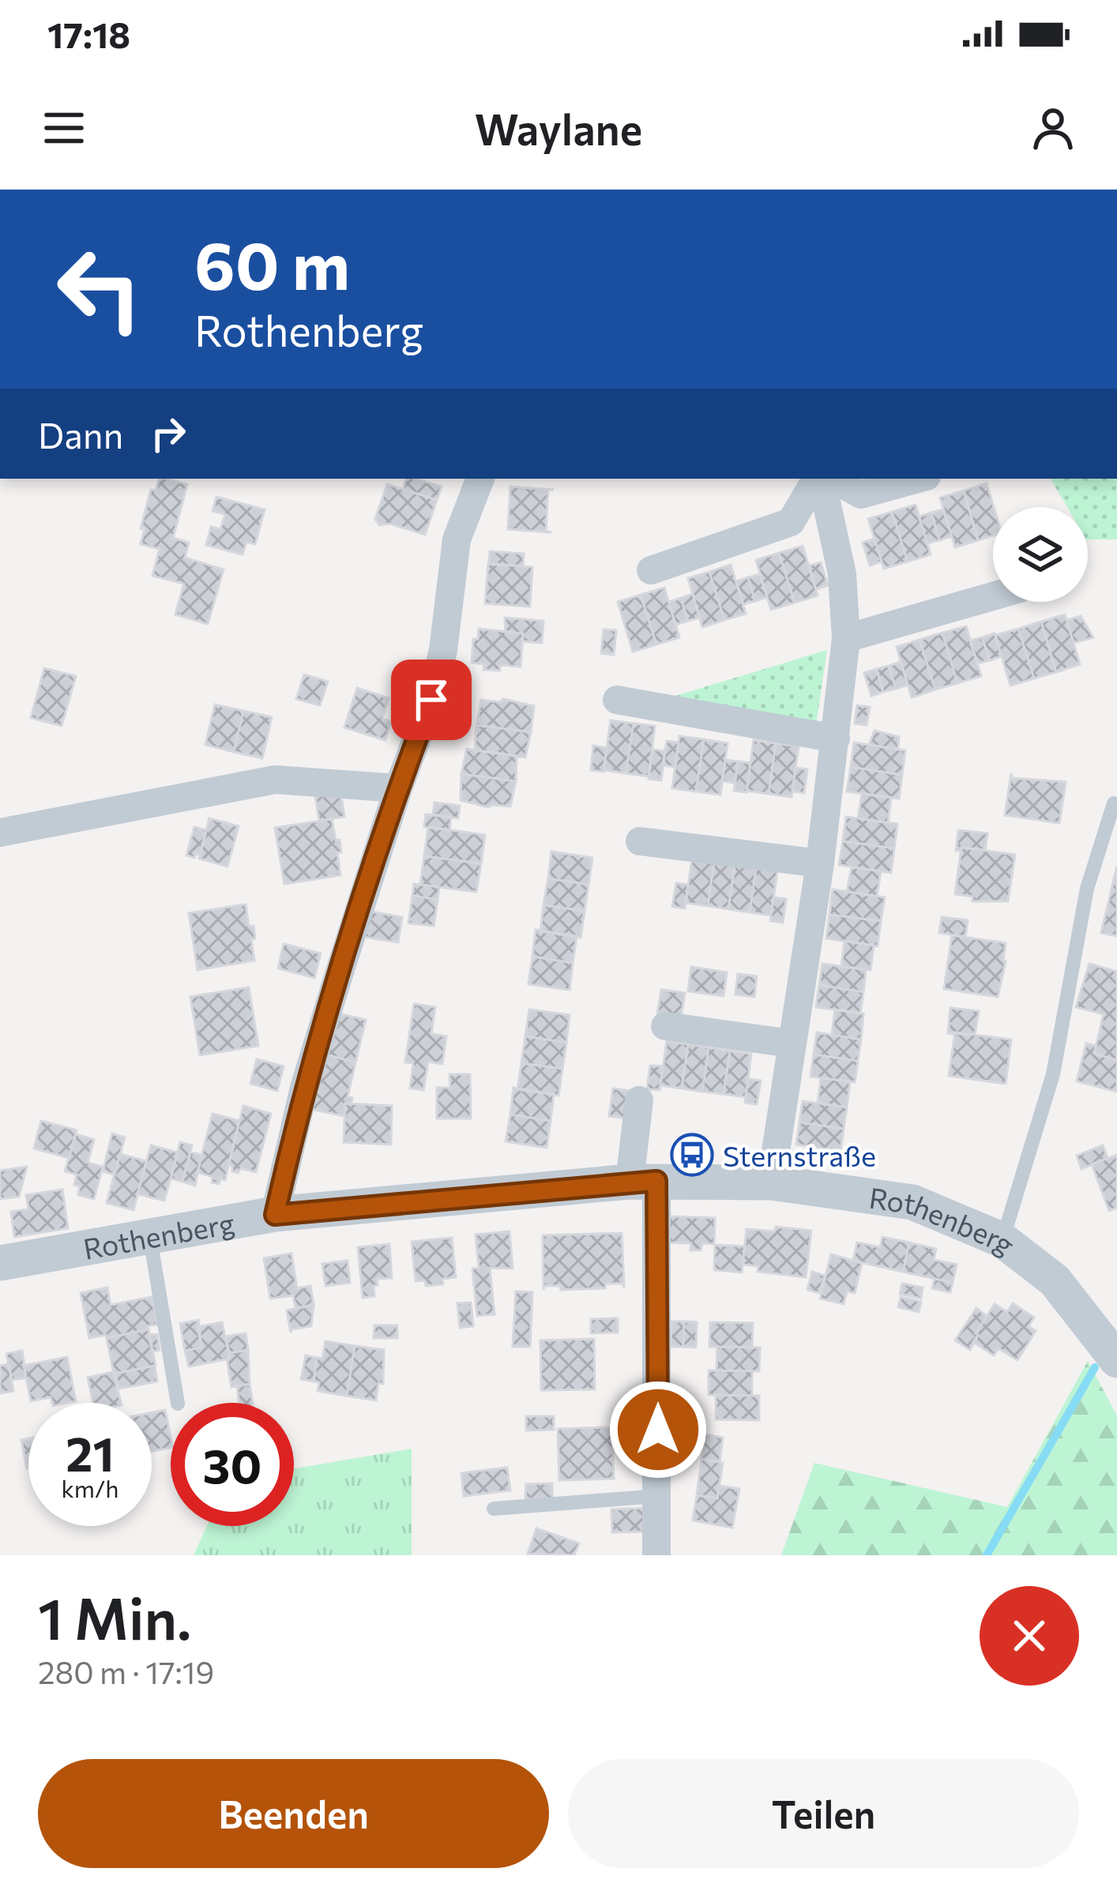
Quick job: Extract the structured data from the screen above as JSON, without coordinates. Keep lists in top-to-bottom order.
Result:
{
  "streets": {
    "street": ["Rothenberg"]
  },
  "places": {
    "bus stop": ["Sternstraße"]
  },
  "page": {
    "status": "17:18",
    "header": "Waylane",
    "turn": ["60 m", "Rothenberg"],
    "then": "Dann",
    "speed": "21 km/h",
    "limit": "30",
    "heading": ["1 Min.", "280 m · 17:19"],
    "buttons": ["Beenden", "Teilen"]
  }
}
